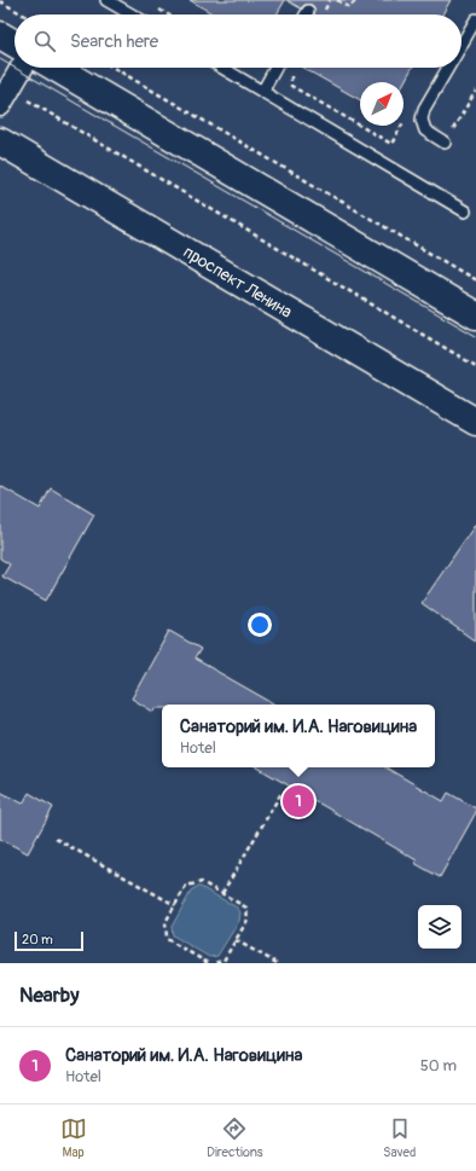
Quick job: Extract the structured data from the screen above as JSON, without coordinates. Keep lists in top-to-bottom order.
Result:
{
  "streets": {
    "street": ["проспект Ленина"]
  },
  "scale_bar": "20 m",
  "north": "top right",
  "page": {
    "search": "Search here",
    "popup": ["Санаторий им. И.А. Наговицина", "Hotel"],
    "pins": "1",
    "scale": "20 m",
    "heading": "Nearby",
    "list": [
      {
        "mark": "1",
        "name": "Санаторий им. И.А. Наговицина",
        "note": "Hotel",
        "value": "50 m"
      }
    ],
    "nav": ["Map", "Directions", "Saved"]
  }
}
